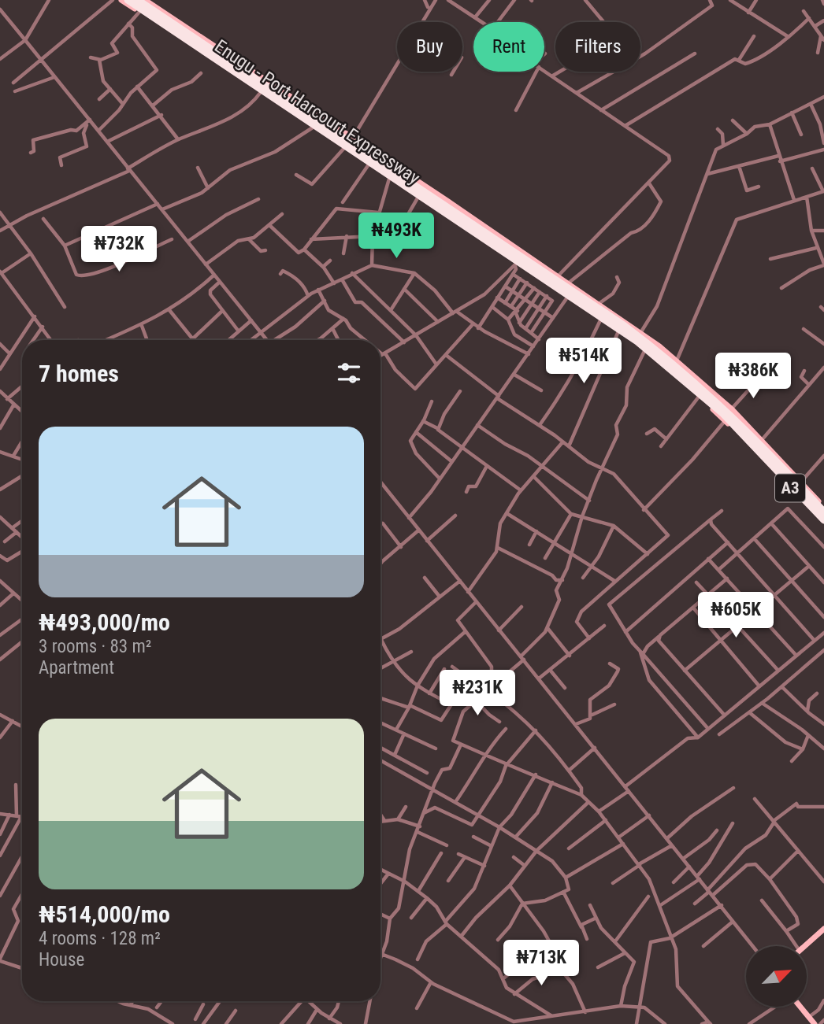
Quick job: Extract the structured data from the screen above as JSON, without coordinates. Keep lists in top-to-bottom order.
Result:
{
  "streets": {
    "highway": ["Enugu - Port Harcourt Expressway", "A3"]
  },
  "north": "top right",
  "page": {
    "chip": ["Buy", "Rent", "Filters"],
    "price": [
      "₦493K",
      "₦732K",
      "₦514K",
      "₦386K",
      "₦605K",
      "₦231K",
      "₦713K"
    ],
    "heading": "7 homes",
    "list": [
      {
        "name": "₦493,000/mo",
        "note": "3 rooms · 83 m² · Apartment"
      },
      {
        "name": "₦514,000/mo",
        "note": "4 rooms · 128 m² · House"
      }
    ]
  }
}
